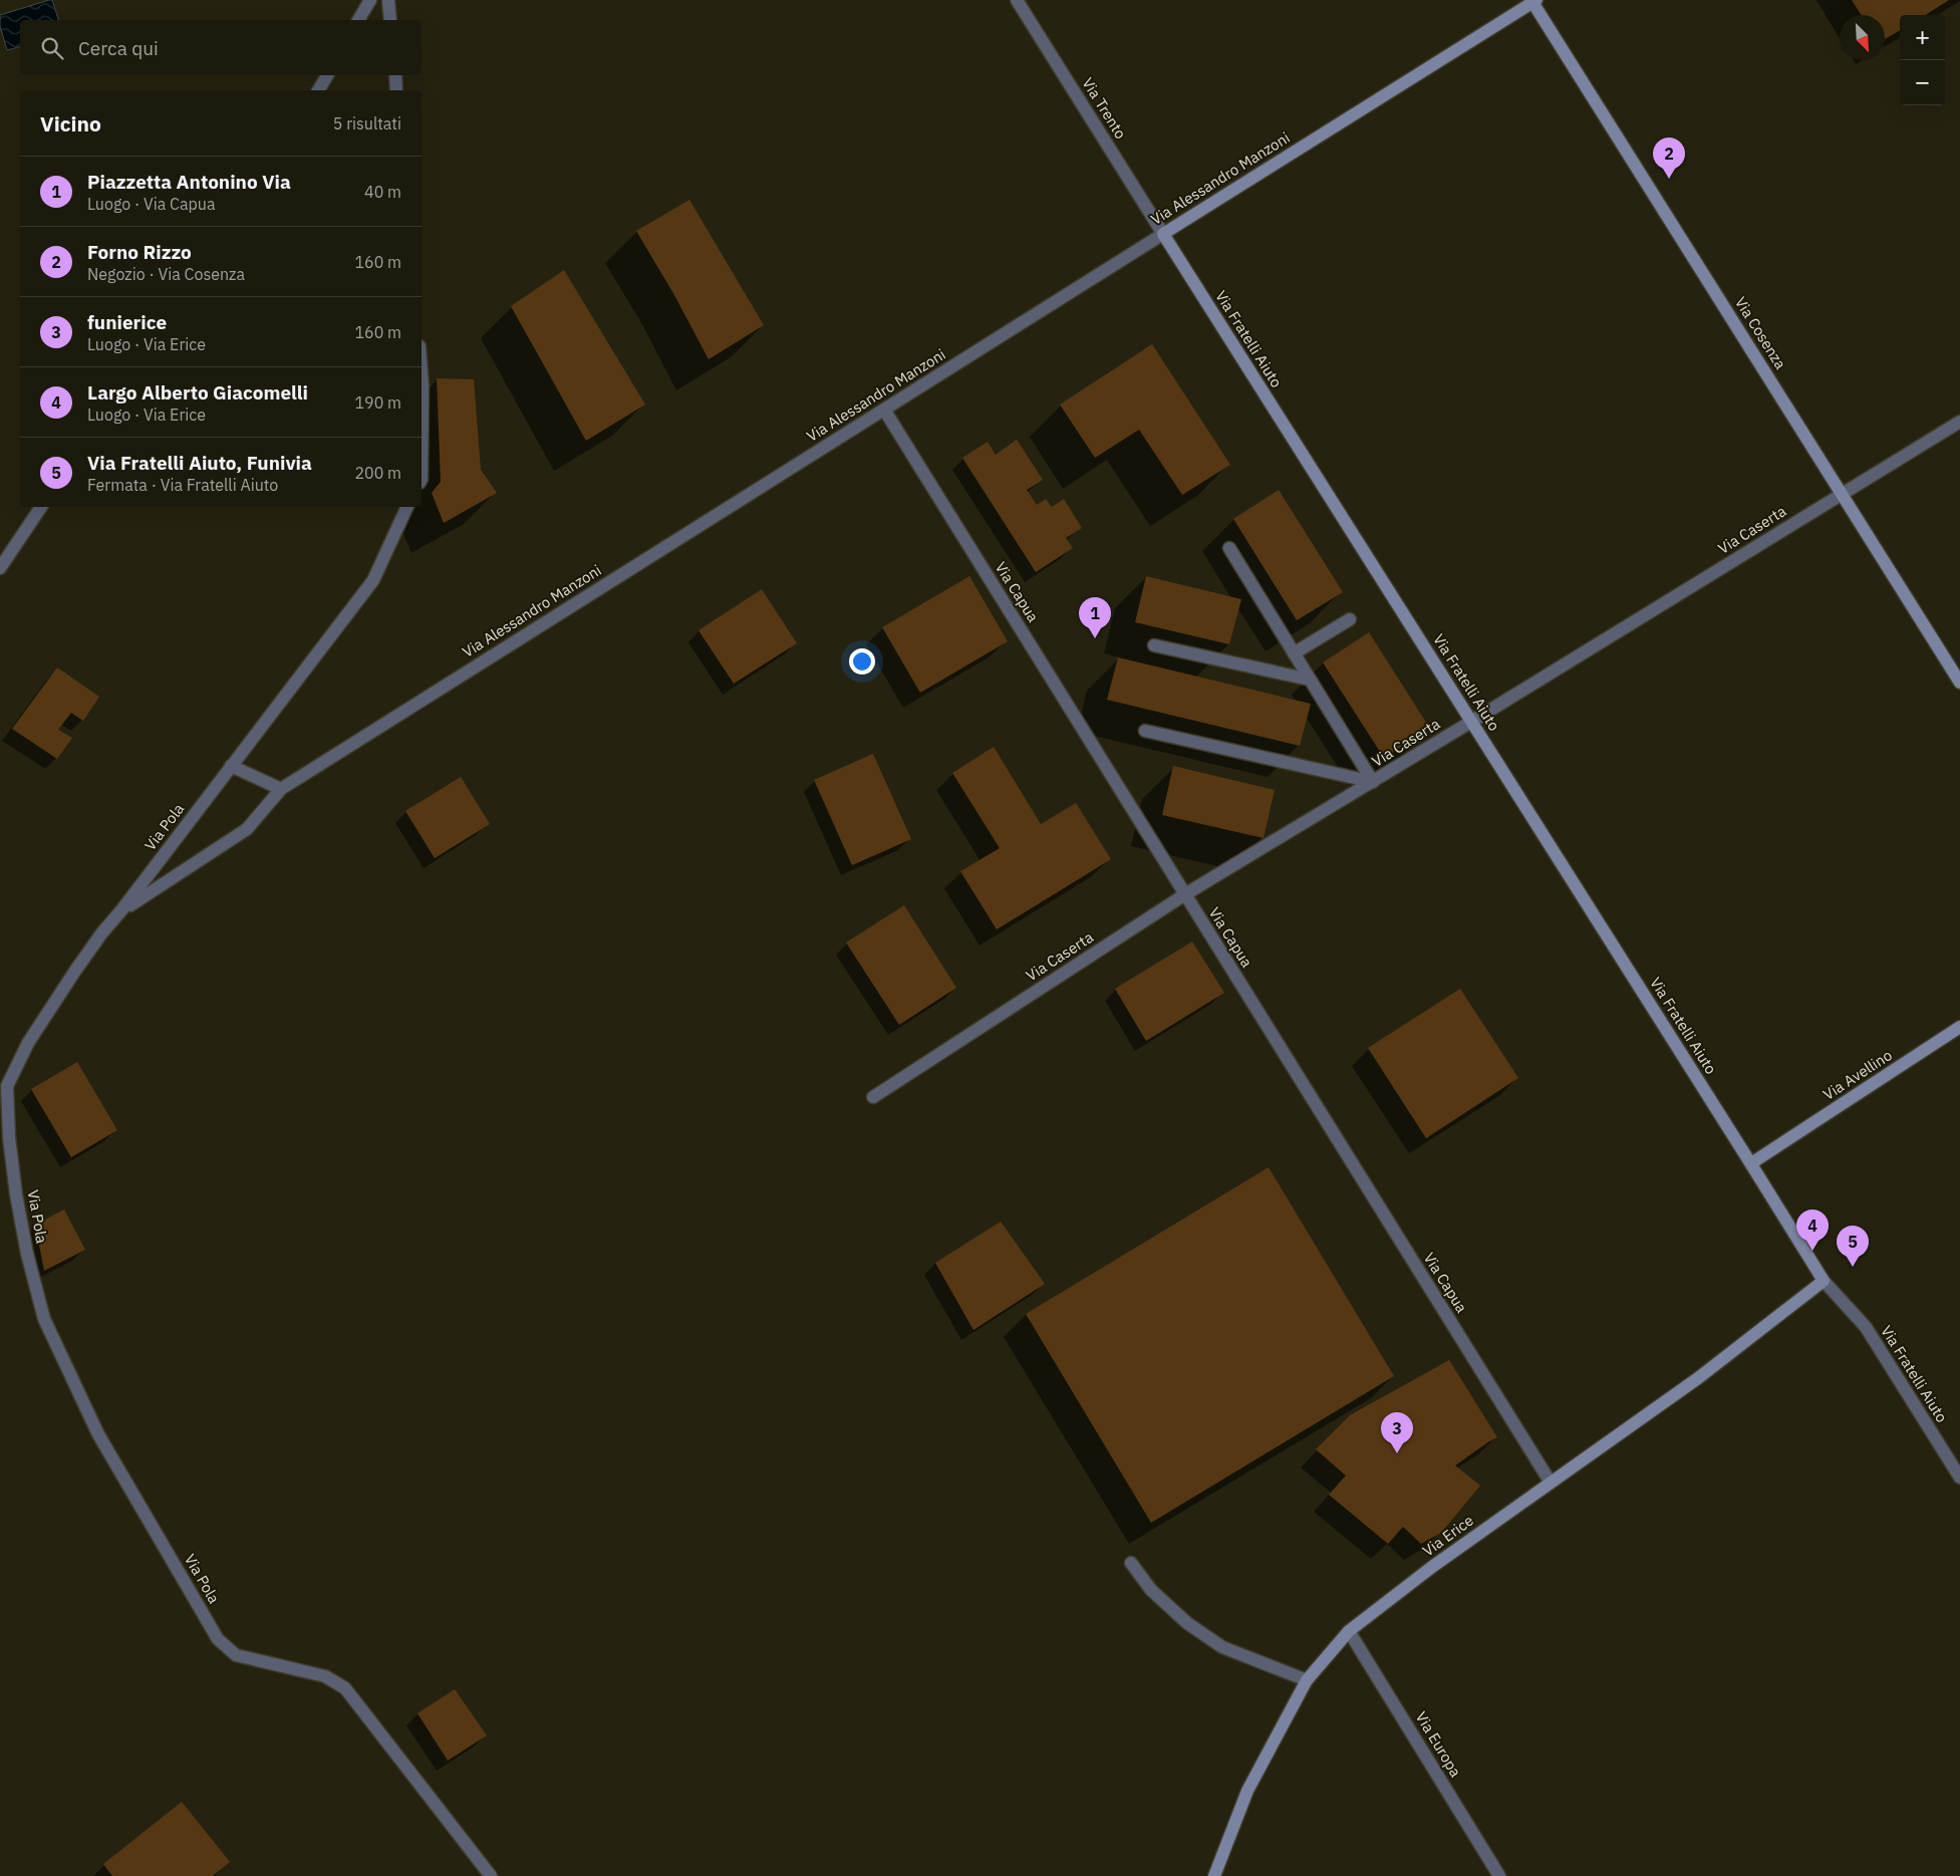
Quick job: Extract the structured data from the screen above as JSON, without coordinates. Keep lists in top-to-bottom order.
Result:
{
  "streets": {
    "main road": [
      "Via Alessandro Manzoni",
      "Via Cosenza",
      "Via Fratelli Aiuto",
      "Via Avellino",
      "Via Erice"
    ],
    "street": [
      "Via Trento",
      "Via Caserta",
      "Via Capua",
      "Via Pola",
      "Via Europa"
    ]
  },
  "crossings": [
    ["Via Trento", "Via Alessandro Manzoni"],
    ["Via Trento", "Via Fratelli Aiuto"],
    ["Via Alessandro Manzoni", "Via Cosenza"],
    ["Via Alessandro Manzoni", "Via Fratelli Aiuto"],
    ["Via Alessandro Manzoni", "Via Capua"],
    ["Via Alessandro Manzoni", "Via Pola"],
    ["Via Cosenza", "Via Caserta"],
    ["Via Fratelli Aiuto", "Via Caserta"],
    ["Via Fratelli Aiuto", "Via Avellino"],
    ["Via Fratelli Aiuto", "Via Erice"],
    ["Via Caserta", "Via Capua"],
    ["Via Capua", "Via Erice"],
    ["Via Erice", "Via Europa"]
  ],
  "north": "bottom right",
  "page": {
    "map_buttons": ["+", "−"],
    "search": "Cerca qui",
    "heading": ["Vicino", "5 risultati"],
    "pins": [
      "2",
      "1",
      "4",
      "5",
      "3"
    ],
    "list": [
      {
        "mark": "1",
        "name": "Piazzetta Antonino Via",
        "note": "Luogo · Via Capua",
        "value": "40 m"
      },
      {
        "mark": "2",
        "name": "Forno Rizzo",
        "note": "Negozio · Via Cosenza",
        "value": "160 m"
      },
      {
        "mark": "3",
        "name": "funierice",
        "note": "Luogo · Via Erice",
        "value": "160 m"
      },
      {
        "mark": "4",
        "name": "Largo Alberto Giacomelli",
        "note": "Luogo · Via Erice",
        "value": "190 m"
      },
      {
        "mark": "5",
        "name": "Via Fratelli Aiuto, Funivia",
        "note": "Fermata · Via Fratelli Aiuto",
        "value": "200 m"
      }
    ]
  }
}
